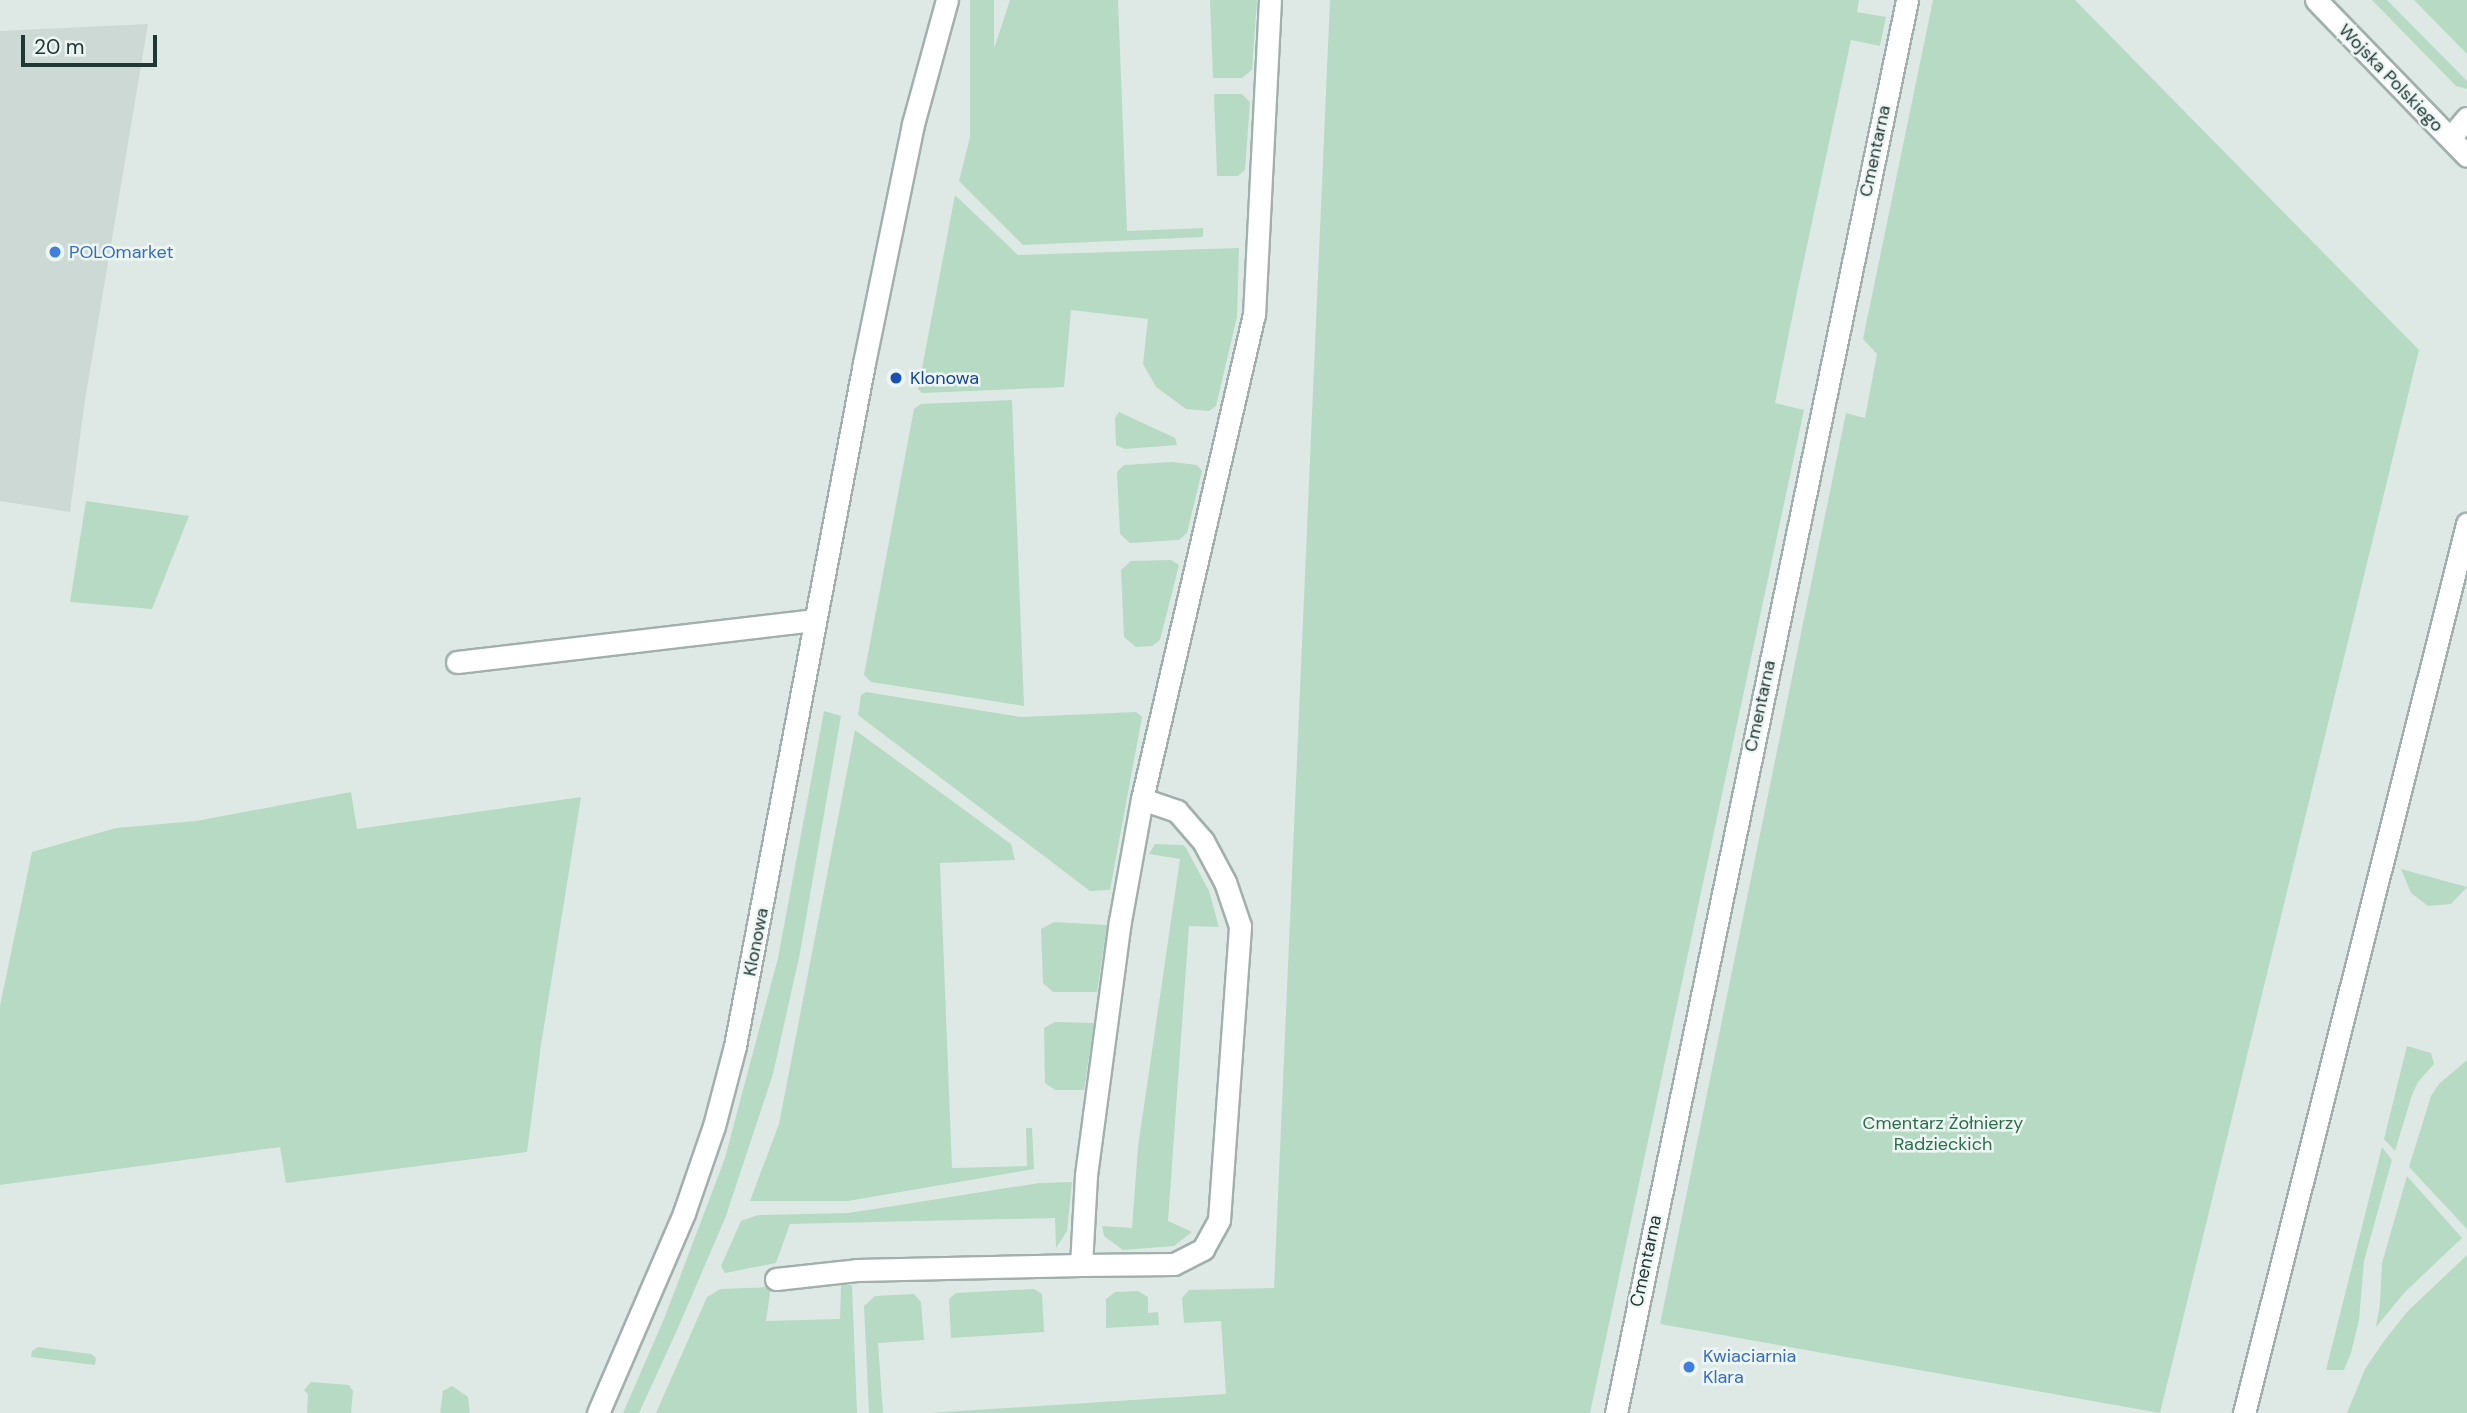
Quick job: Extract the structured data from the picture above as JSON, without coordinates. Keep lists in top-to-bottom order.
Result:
{
  "streets": {
    "street": ["Wojska Polskiego", "Cmentarna", "Klonowa"]
  },
  "parks": ["Cmentarz Żołnierzy Radzieckich"],
  "places": ["POLOmarket", "Klonowa", "Kwiaciarnia Klara"],
  "scale_bar": "20 m"
}
